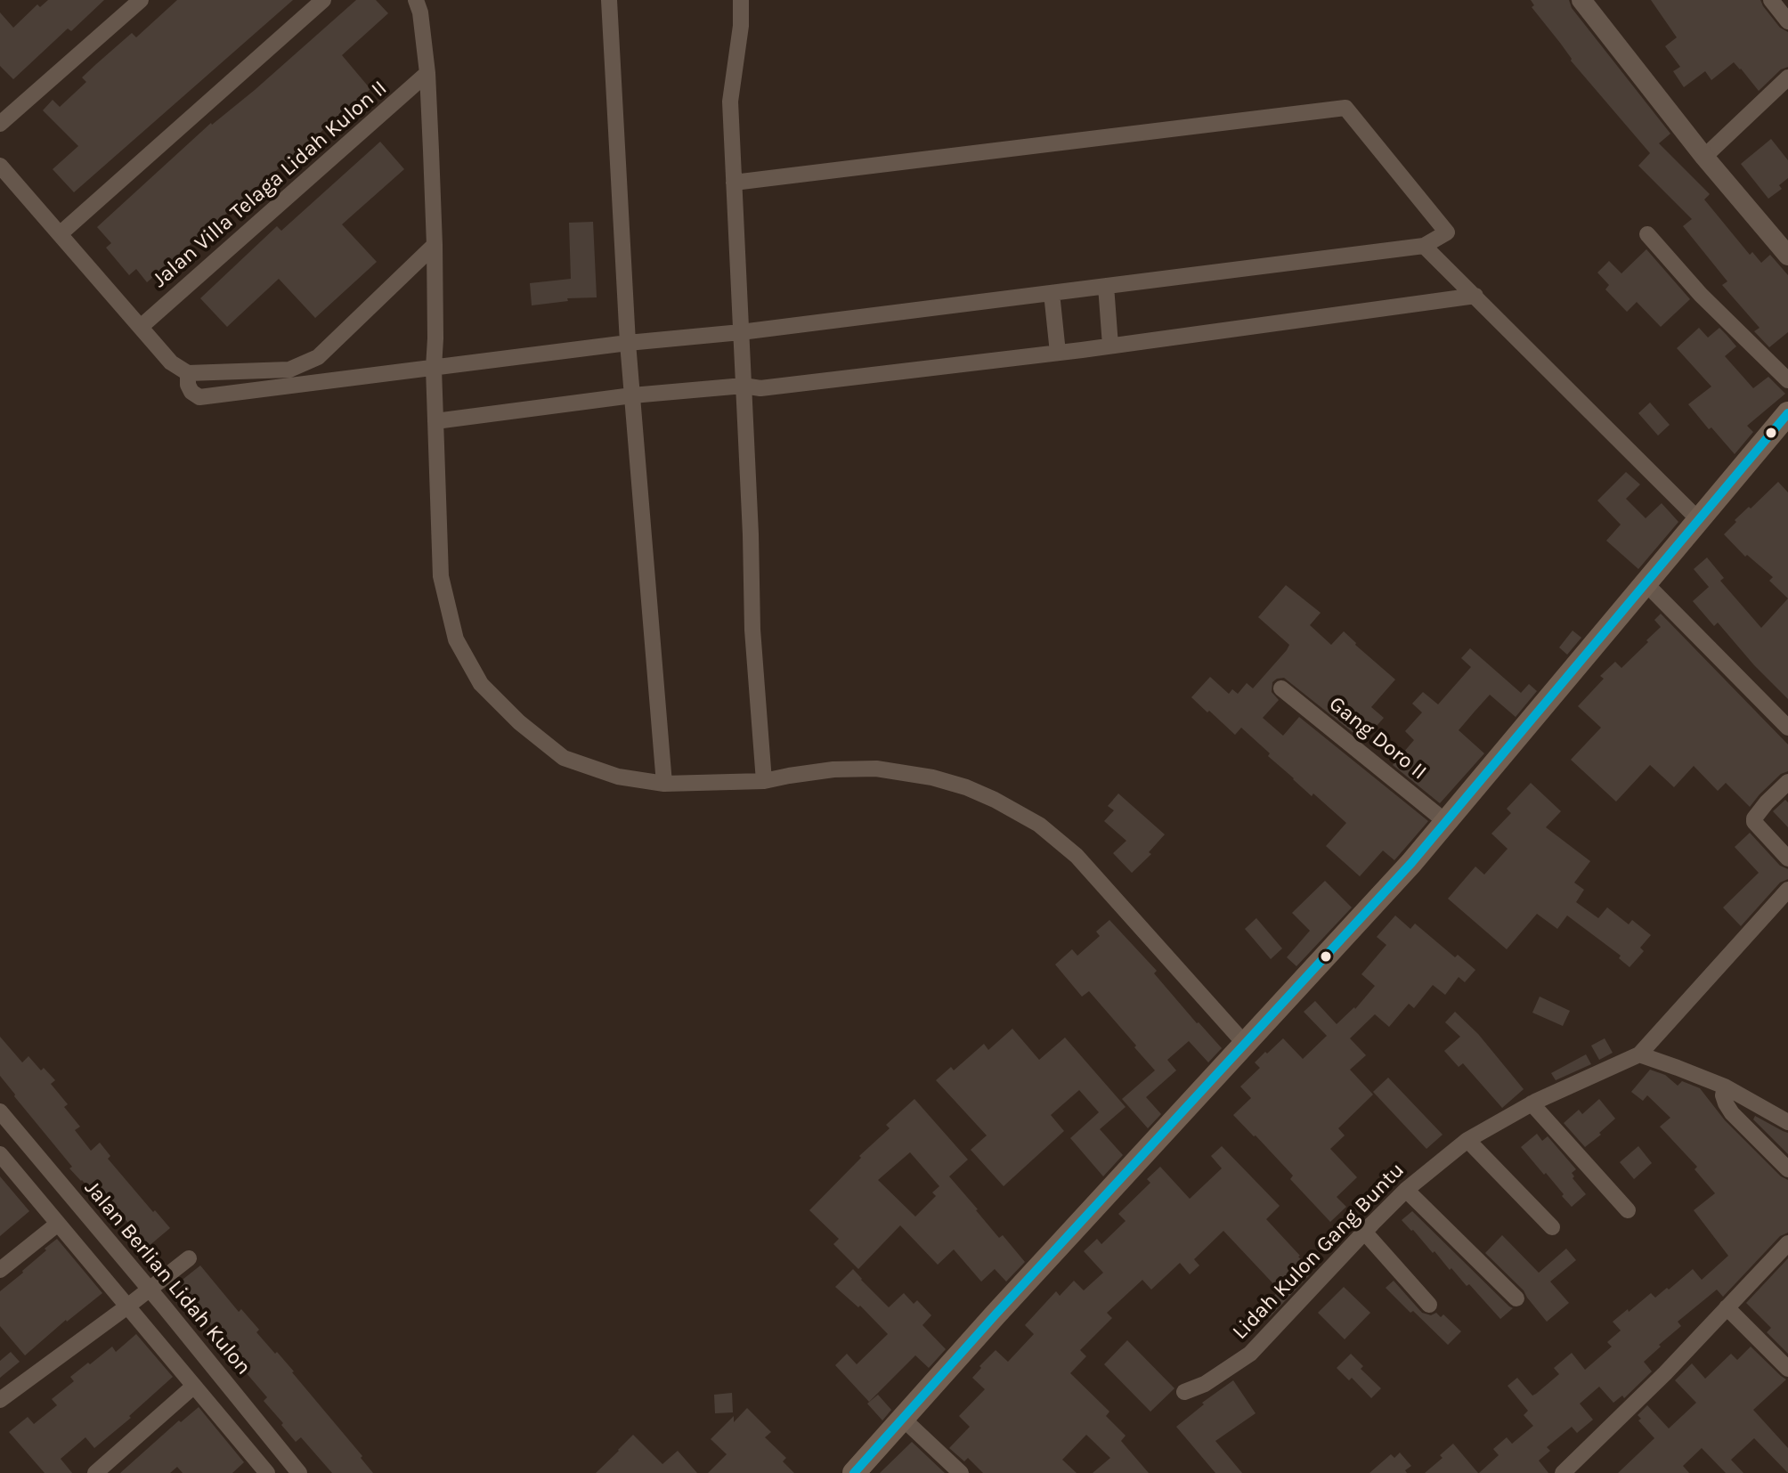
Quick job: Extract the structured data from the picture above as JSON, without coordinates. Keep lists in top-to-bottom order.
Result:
{
  "streets": {
    "street": [
      "Jalan Villa Telaga Lidah Kulon II",
      "Gang Doro II",
      "Lidah Kulon Gang Buntu",
      "Jalan Berlian Lidah Kulon"
    ]
  }
}
